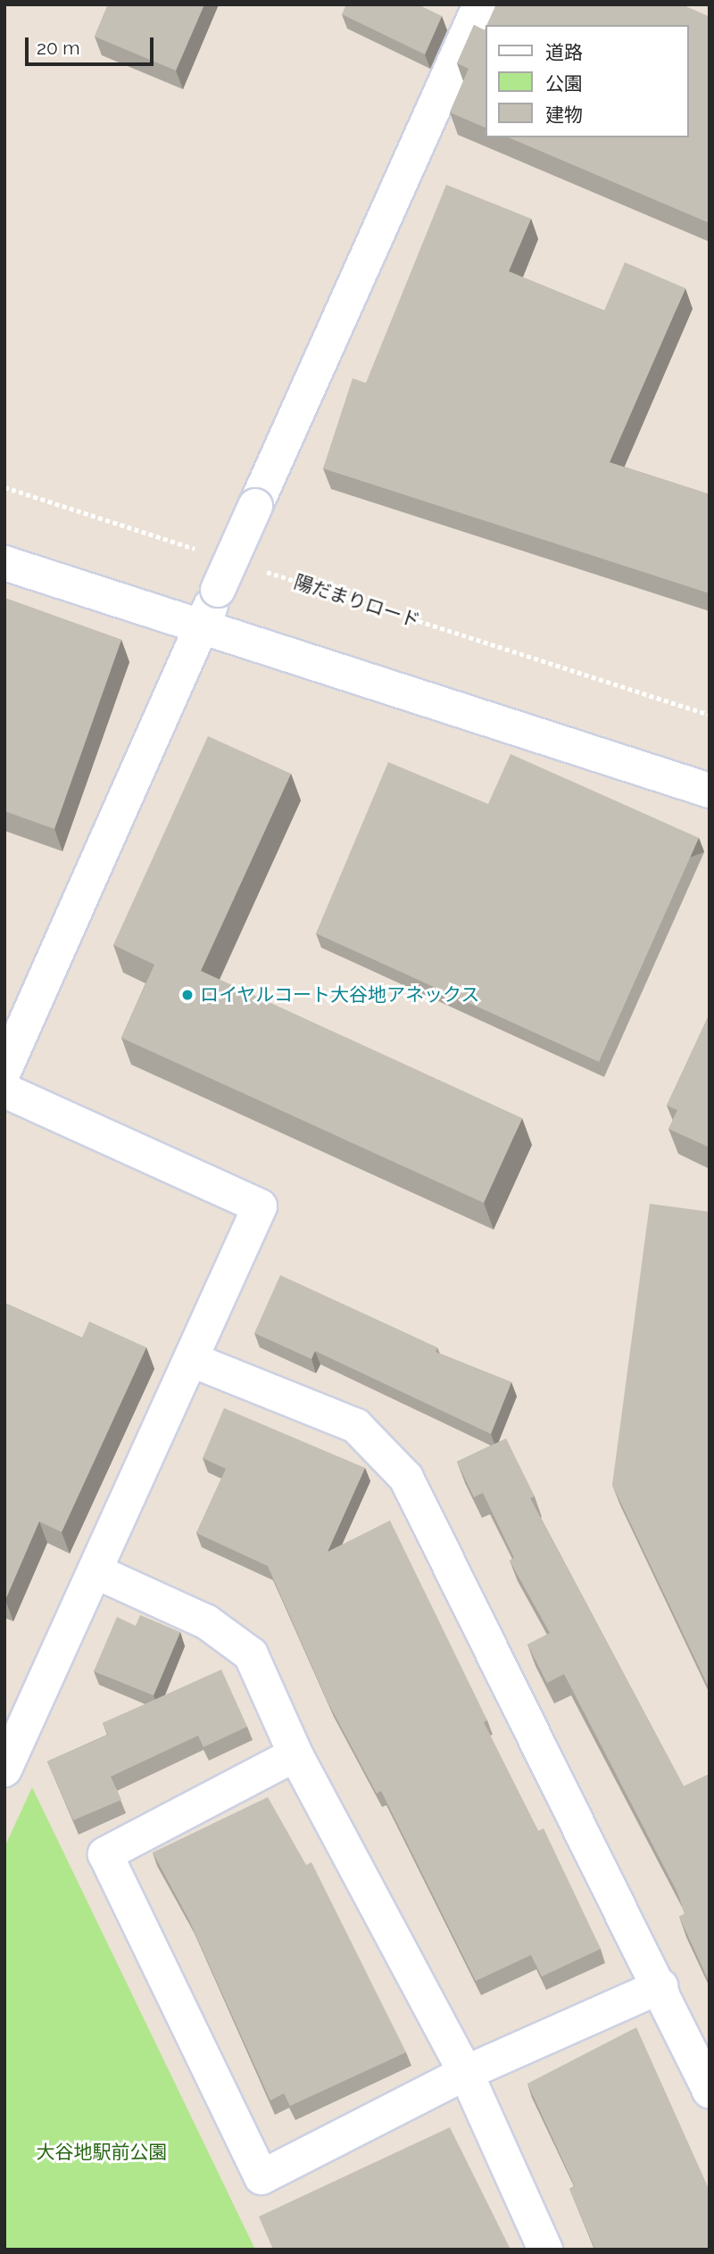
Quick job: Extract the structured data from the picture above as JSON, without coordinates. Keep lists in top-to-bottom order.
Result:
{
  "streets": {
    "path": ["陽だまりロード"]
  },
  "parks": ["大谷地駅前公園"],
  "places": ["ロイヤルコート大谷地アネックス"],
  "legend": ["道路", "公園", "建物"],
  "scale_bar": "20 m"
}
